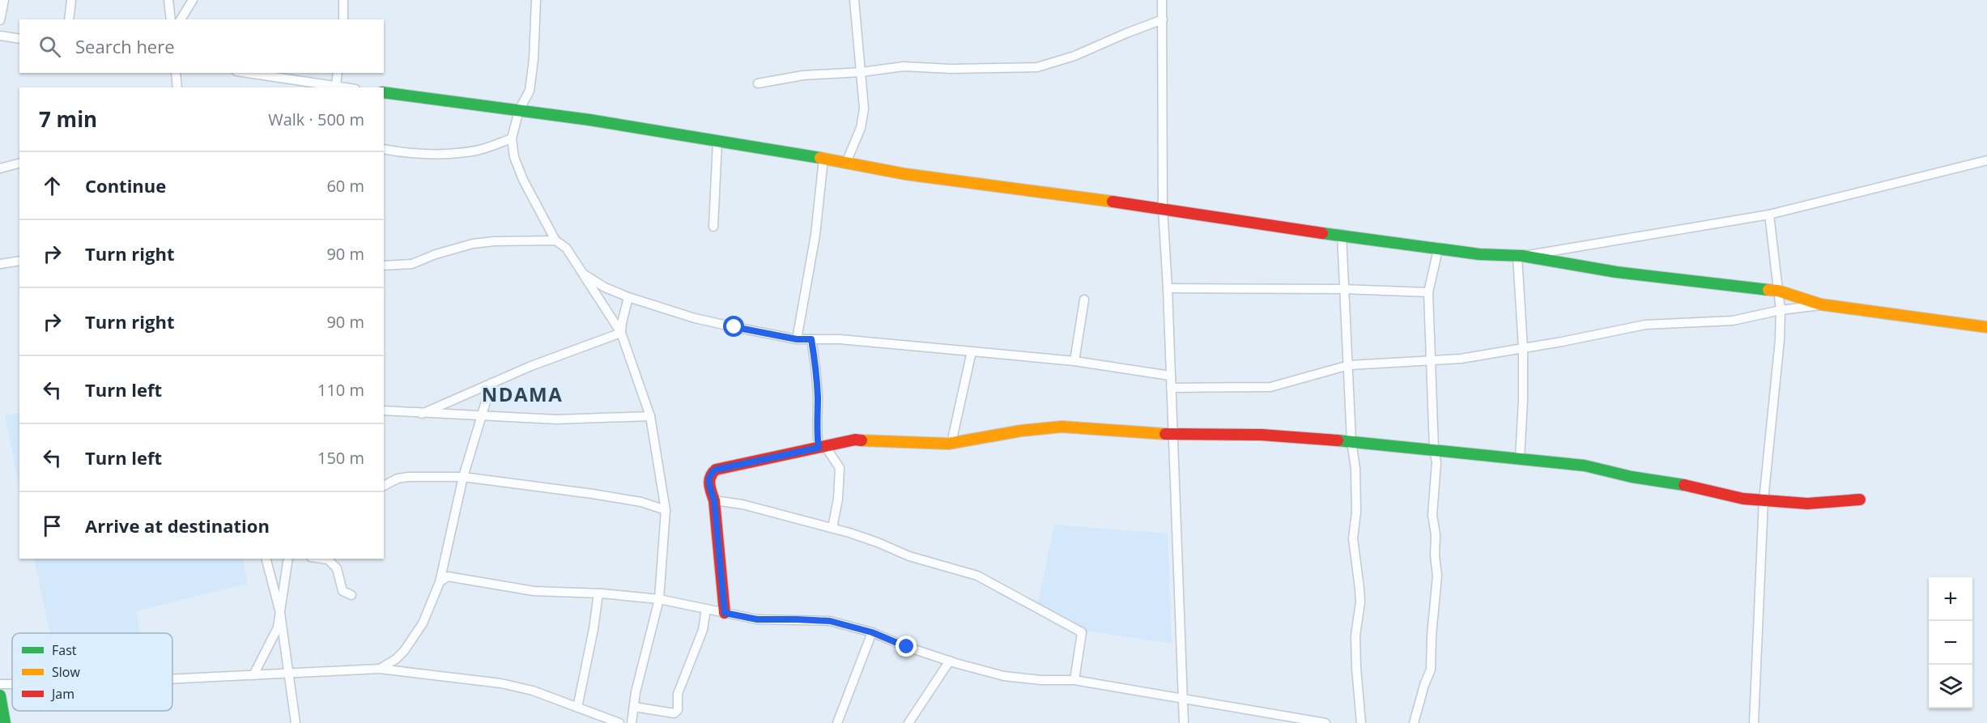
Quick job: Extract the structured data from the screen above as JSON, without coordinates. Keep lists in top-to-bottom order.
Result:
{
  "districts": ["NDAMA"],
  "legend": ["Fast", "Slow", "Jam"],
  "page": {
    "search": "Search here",
    "heading": ["7 min", "Walk · 500 m"],
    "list": [
      ["Continue", "60 m"],
      ["Turn right", "90 m"],
      ["Turn right", "90 m"],
      ["Turn left", "110 m"],
      ["Turn left", "150 m"],
      "Arrive at destination"
    ],
    "map_buttons": ["+", "−"]
  }
}
